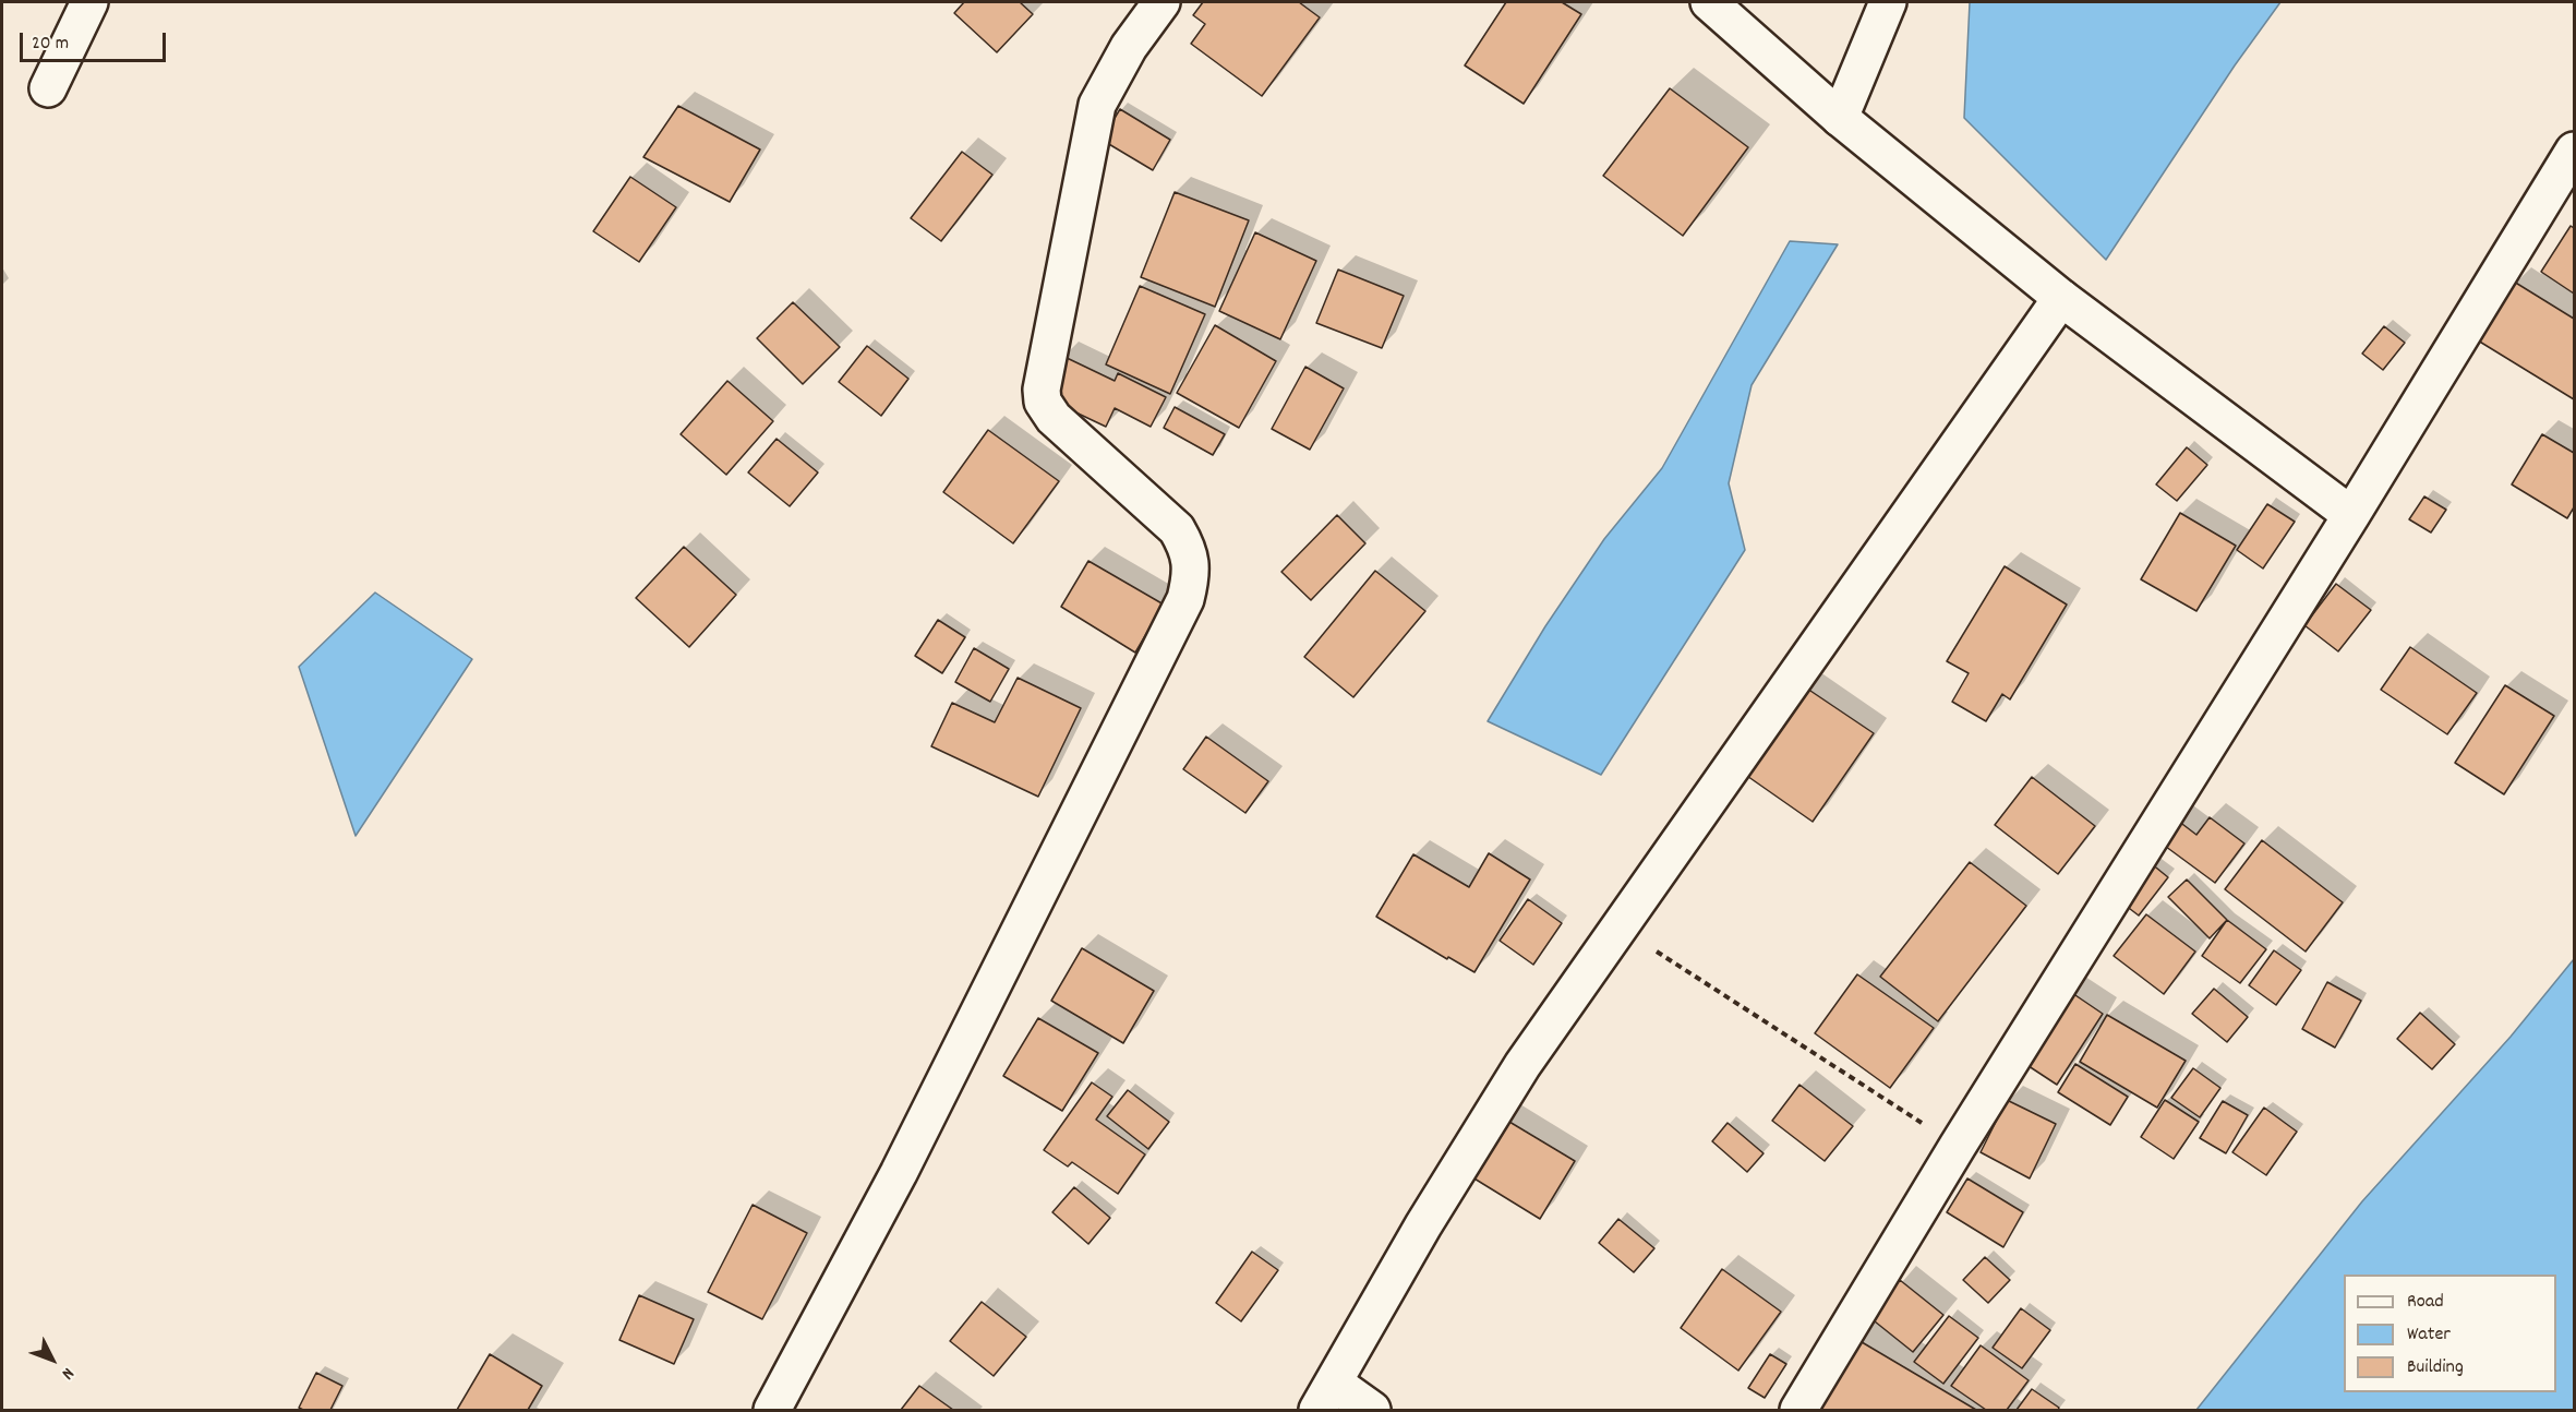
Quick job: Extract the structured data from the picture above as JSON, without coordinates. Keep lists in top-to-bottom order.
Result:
{
  "legend": ["Road", "Water", "Building"],
  "scale_bar": "20 m",
  "north": "bottom right"
}
